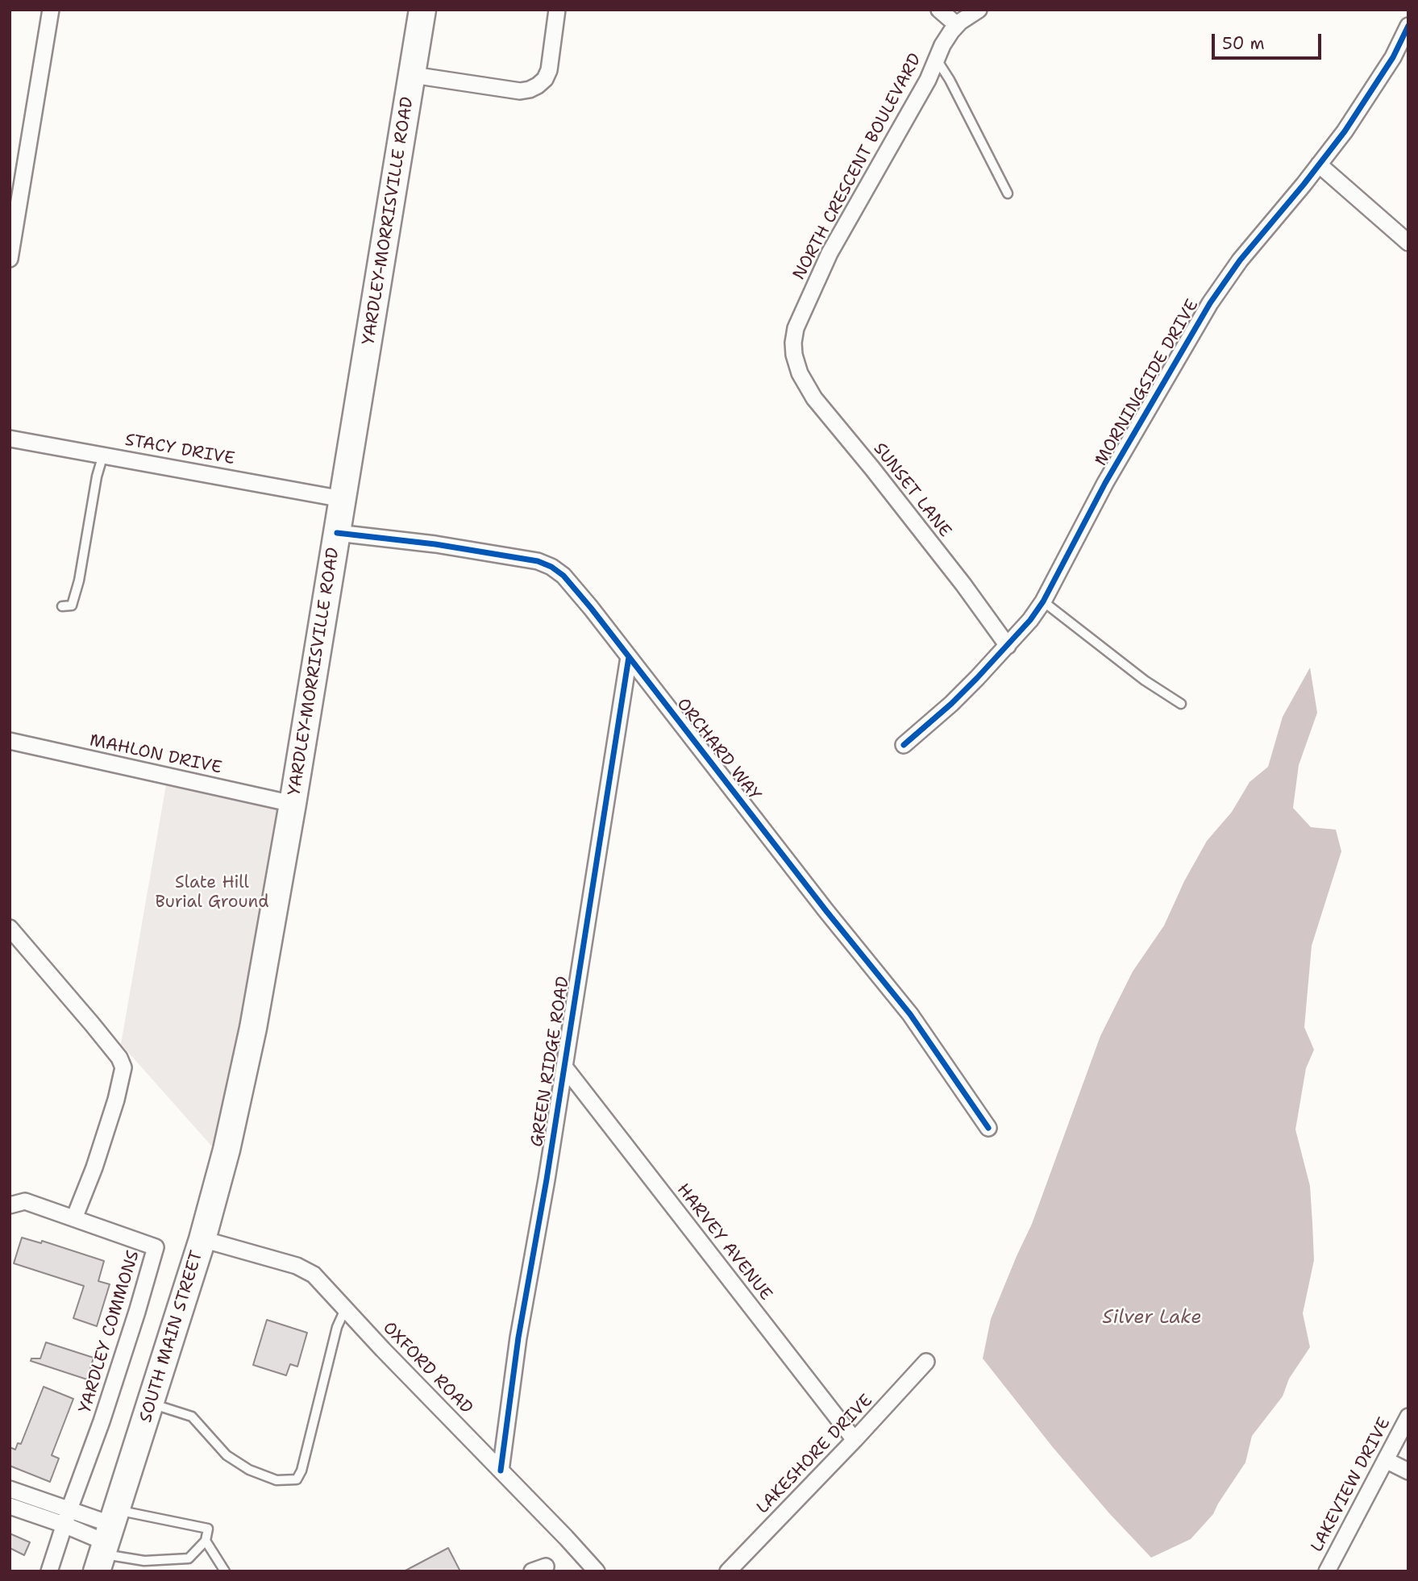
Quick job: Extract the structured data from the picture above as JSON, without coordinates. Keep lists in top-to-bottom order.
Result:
{
  "streets": {
    "main road": ["YARDLEY-MORRISVILLE ROAD", "SOUTH MAIN STREET"],
    "street": [
      "NORTH CRESCENT BOULEVARD",
      "MORNINGSIDE DRIVE",
      "STACY DRIVE",
      "SUNSET LANE",
      "ORCHARD WAY",
      "MAHLON DRIVE",
      "GREEN RIDGE ROAD",
      "HARVEY AVENUE",
      "YARDLEY COMMONS",
      "OXFORD ROAD",
      "LAKESHORE DRIVE",
      "LAKEVIEW DRIVE"
    ]
  },
  "crossings": [
    ["NORTH CRESCENT BOULEVARD", "SUNSET LANE"],
    ["YARDLEY-MORRISVILLE ROAD", "STACY DRIVE"],
    ["YARDLEY-MORRISVILLE ROAD", "ORCHARD WAY"],
    ["YARDLEY-MORRISVILLE ROAD", "MAHLON DRIVE"],
    ["YARDLEY-MORRISVILLE ROAD", "SOUTH MAIN STREET"],
    ["MORNINGSIDE DRIVE", "SUNSET LANE"],
    ["ORCHARD WAY", "GREEN RIDGE ROAD"],
    ["GREEN RIDGE ROAD", "HARVEY AVENUE"],
    ["GREEN RIDGE ROAD", "OXFORD ROAD"],
    ["HARVEY AVENUE", "LAKESHORE DRIVE"],
    ["SOUTH MAIN STREET", "OXFORD ROAD"]
  ],
  "water": ["Silver Lake"],
  "parks": ["Slate Hill Burial Ground"],
  "scale_bar": "50 m"
}
